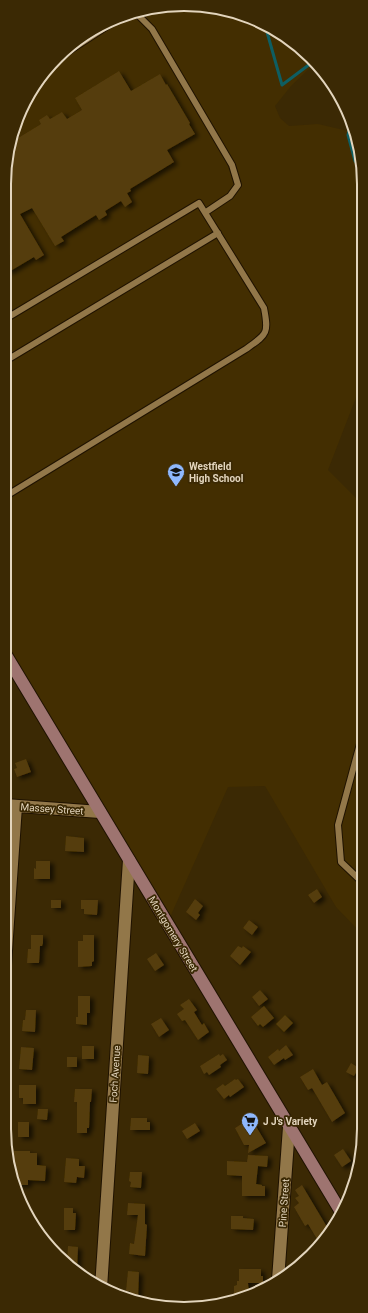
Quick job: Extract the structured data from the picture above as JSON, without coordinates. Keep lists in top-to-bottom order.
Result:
{
  "streets": {
    "main road": ["Montgomery Street"],
    "street": ["Massey Street", "Foch Avenue", "Pine Street"]
  },
  "crossings": [
    ["Massey Street", "Montgomery Street"],
    ["Montgomery Street", "Foch Avenue"],
    ["Montgomery Street", "Pine Street"]
  ],
  "places": {
    "school or university": ["Westfield High School"],
    "supermarket": ["J J's Variety"]
  }
}
